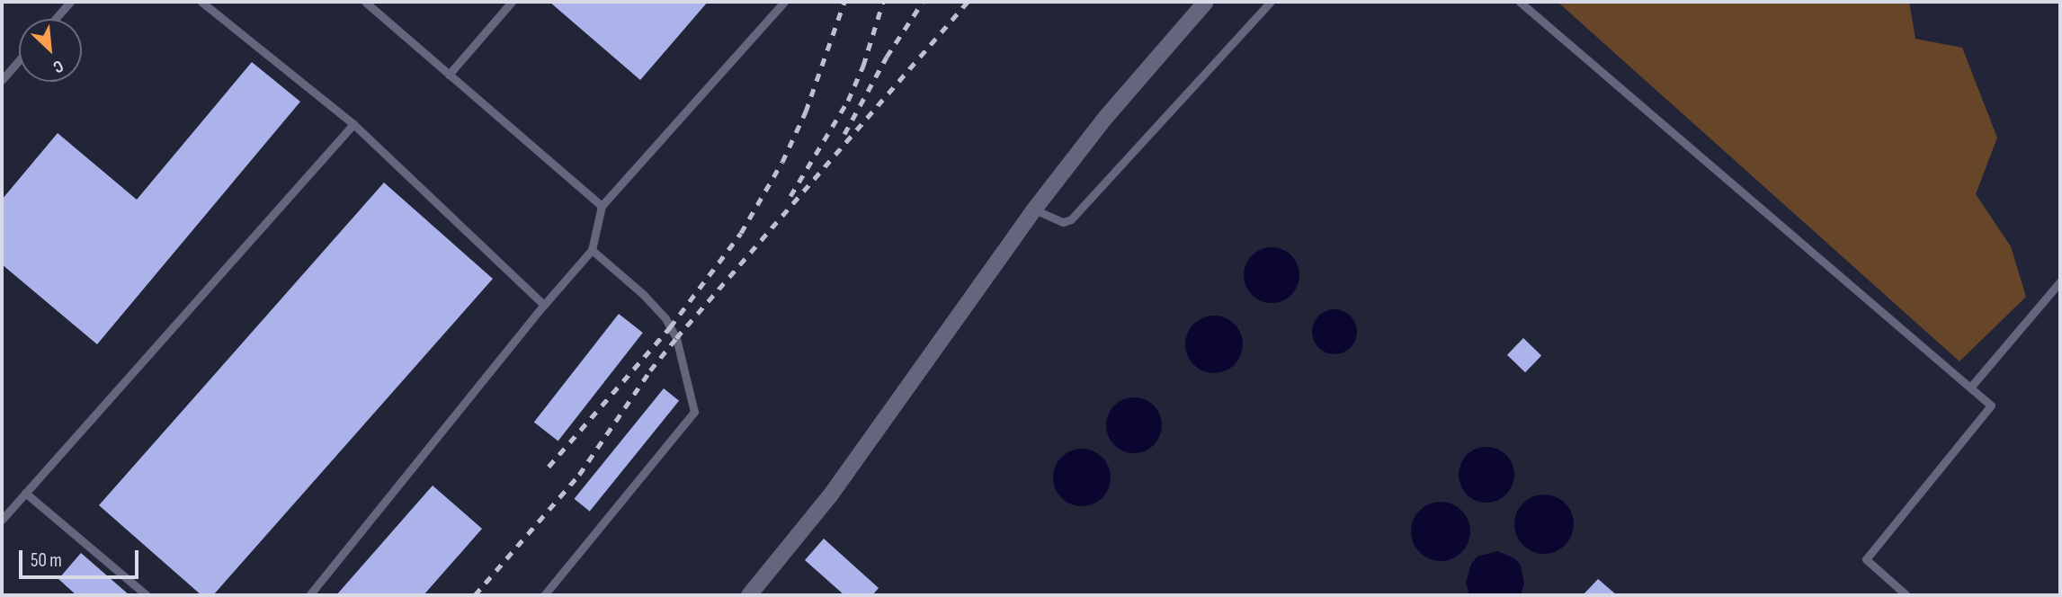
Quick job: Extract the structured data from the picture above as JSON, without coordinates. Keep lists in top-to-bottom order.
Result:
{
  "scale_bar": "50 m",
  "north": "bottom right"
}
